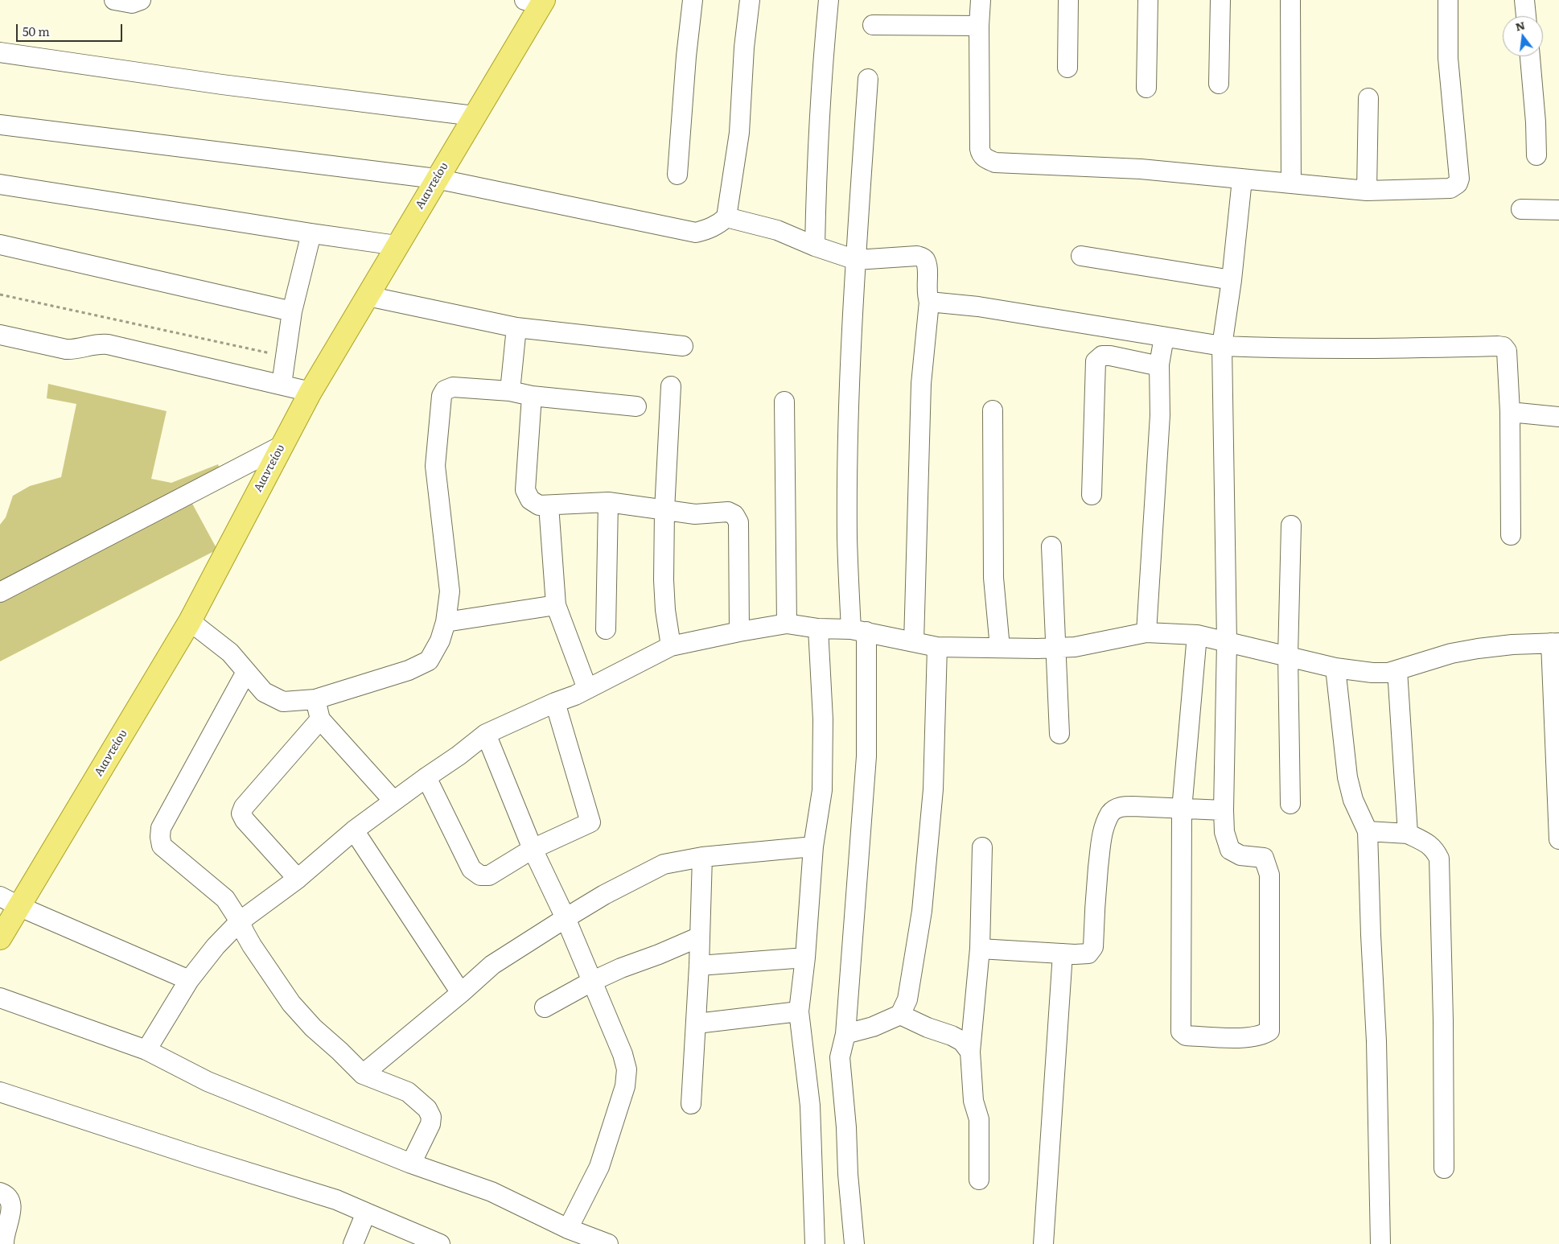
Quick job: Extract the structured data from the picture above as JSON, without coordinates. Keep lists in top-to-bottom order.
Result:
{
  "streets": {
    "main road": ["Αιαντείου"]
  },
  "scale_bar": "50 m",
  "north": "top"
}
